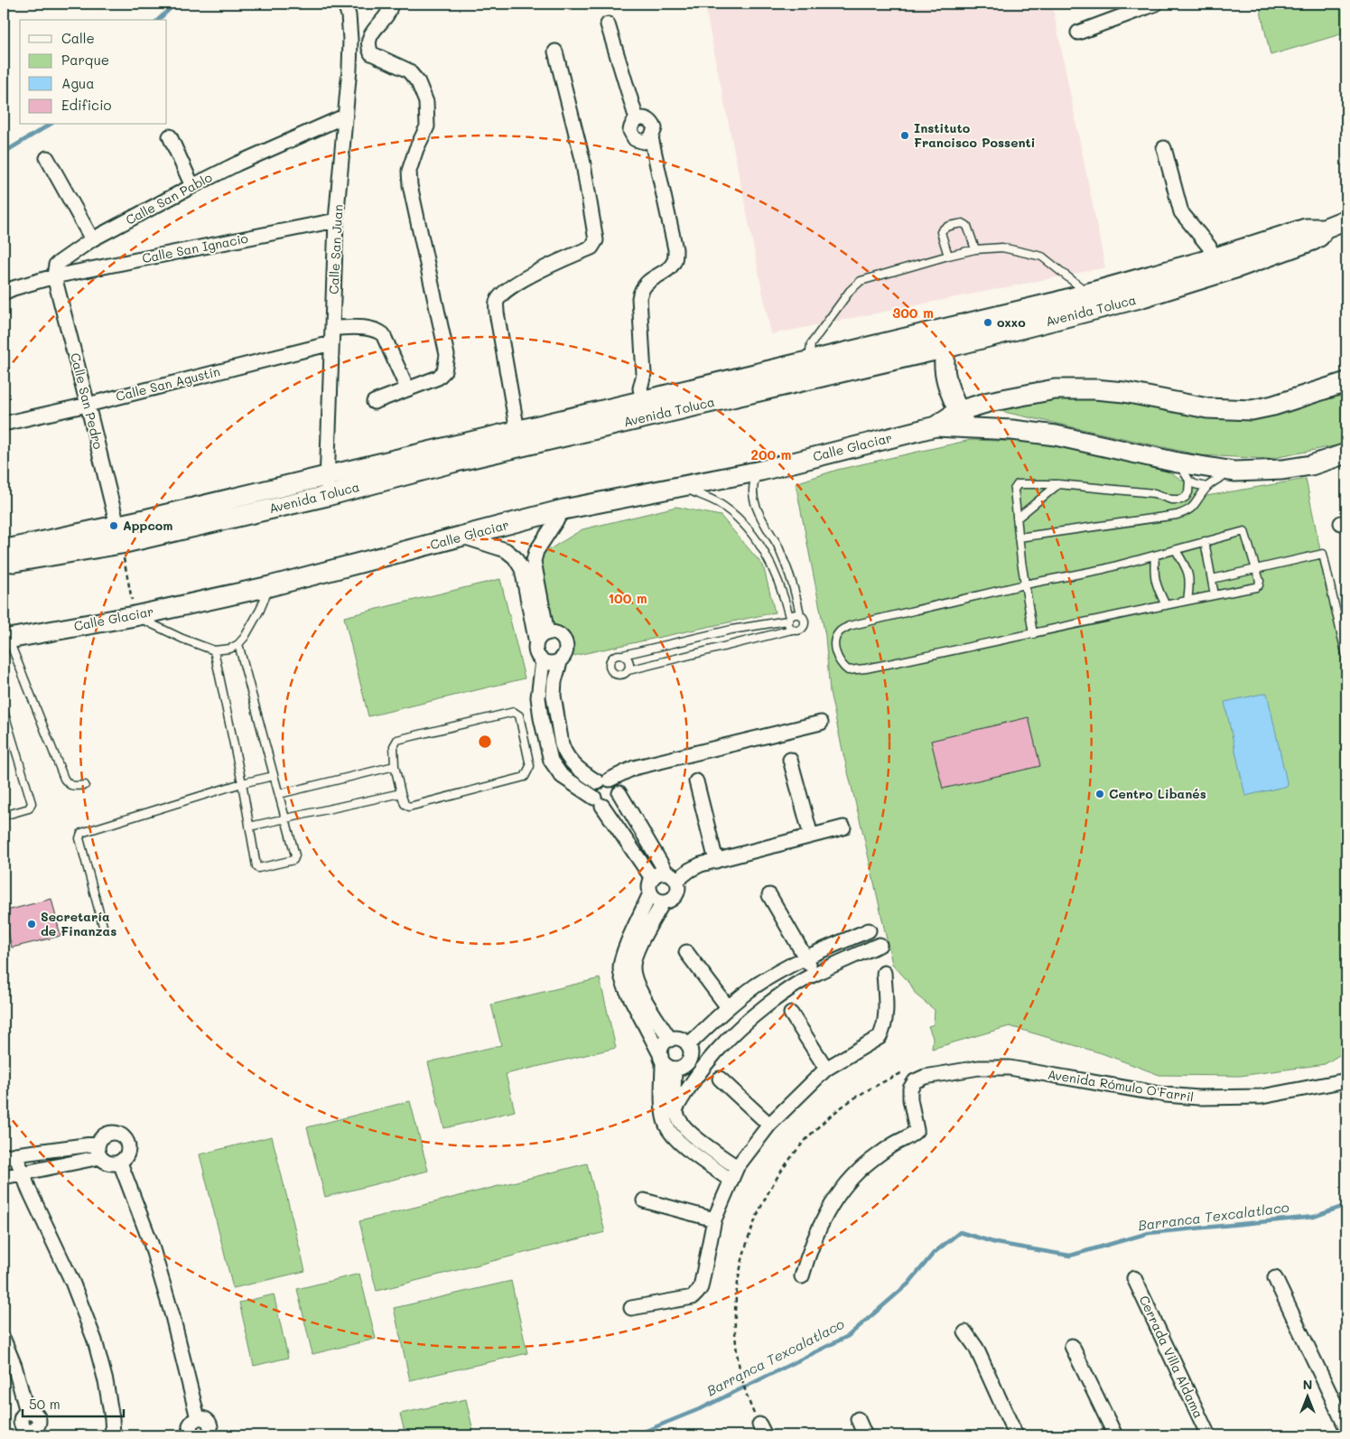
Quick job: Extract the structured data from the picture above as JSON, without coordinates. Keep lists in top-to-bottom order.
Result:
{
  "streets": {
    "street": [
      "Calle San Pablo",
      "Calle San Ignacio",
      "Calle San Juan",
      "Avenida Toluca",
      "Calle San Agustín",
      "Calle San Pedro",
      "Calle Glaciar",
      "Avenida Rómulo O'Farril",
      "Cerrada Villa Aldama"
    ]
  },
  "crossings": [
    ["Calle San Pablo", "Calle San Ignacio"],
    ["Calle San Pablo", "Calle San Juan"],
    ["Calle San Pablo", "Calle San Pedro"],
    ["Calle San Ignacio", "Calle San Juan"],
    ["Calle San Ignacio", "Calle San Pedro"],
    ["Calle San Juan", "Avenida Toluca"],
    ["Calle San Juan", "Calle San Agustín"],
    ["Avenida Toluca", "Calle San Pedro"],
    ["Calle San Agustín", "Calle San Pedro"]
  ],
  "water": ["Barranca Texcalatlaco"],
  "places": [
    "Instituto Francisco Possenti",
    "oxxo",
    "Appcom",
    "Centro Libanés",
    "Secretaría de Finanzas"
  ],
  "legend": [
    "Calle",
    "Parque",
    "Agua",
    "Edificio"
  ],
  "scale_bar": "50 m",
  "north": "top",
  "rings": ["300 m", "200 m", "100 m"]
}
